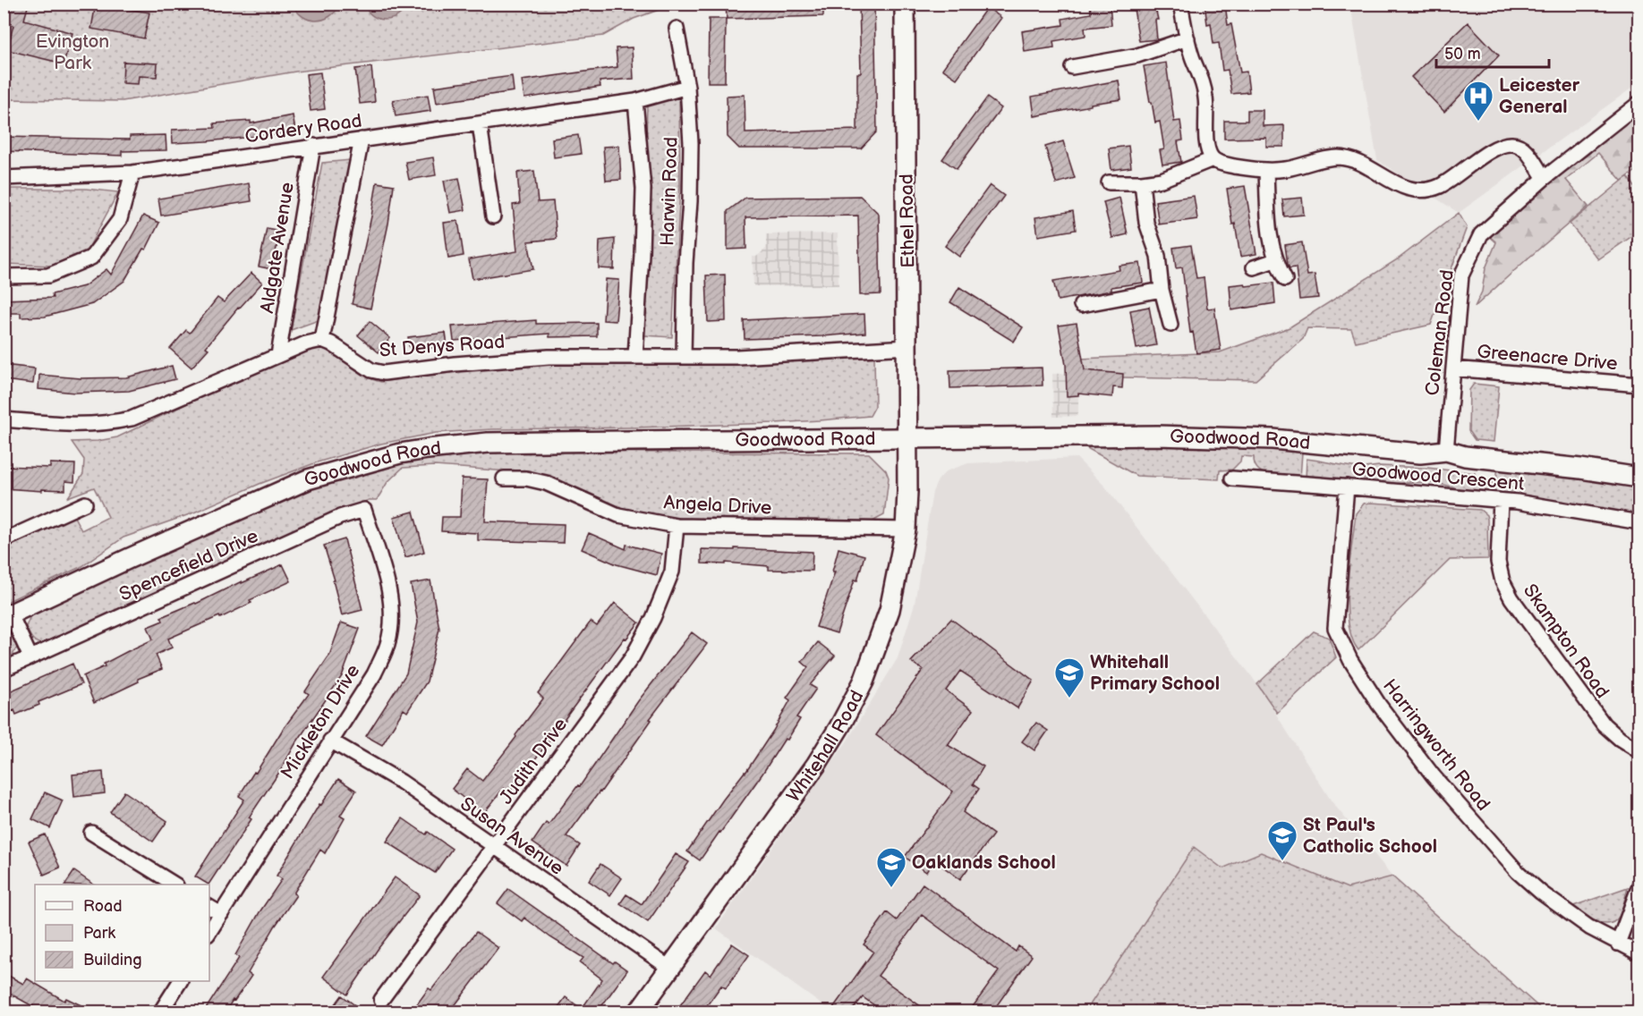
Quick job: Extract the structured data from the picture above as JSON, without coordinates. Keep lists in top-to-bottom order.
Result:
{
  "streets": {
    "street": [
      "Cordery Road",
      "Harwin Road",
      "Ethel Road",
      "Aldgate Avenue",
      "Coleman Road",
      "St Denys Road",
      "Greenacre Drive",
      "Goodwood Road",
      "Goodwood Crescent",
      "Angela Drive",
      "Spencefield Drive",
      "Skampton Road",
      "Mickleton Drive",
      "Harringworth Road",
      "Whitehall Road",
      "Judith Drive",
      "Susan Avenue"
    ]
  },
  "crossings": [
    ["Cordery Road", "Harwin Road"],
    ["Cordery Road", "Aldgate Avenue"],
    ["Harwin Road", "St Denys Road"],
    ["Ethel Road", "St Denys Road"],
    ["Ethel Road", "Goodwood Road"],
    ["Ethel Road", "Whitehall Road"],
    ["Coleman Road", "Greenacre Drive"],
    ["Coleman Road", "Goodwood Road"],
    ["Goodwood Road", "Whitehall Road"],
    ["Goodwood Crescent", "Skampton Road"],
    ["Goodwood Crescent", "Harringworth Road"],
    ["Angela Drive", "Whitehall Road"],
    ["Angela Drive", "Judith Drive"],
    ["Spencefield Drive", "Mickleton Drive"],
    ["Mickleton Drive", "Susan Avenue"],
    ["Whitehall Road", "Susan Avenue"],
    ["Judith Drive", "Susan Avenue"]
  ],
  "parks": ["Evington Park"],
  "places": {
    "hospital": ["Leicester General"],
    "school or university": ["Whitehall Primary School", "St Paul's Catholic School", "Oaklands School"]
  },
  "legend": ["Road", "Park", "Building"],
  "scale_bar": "50 m"
}
